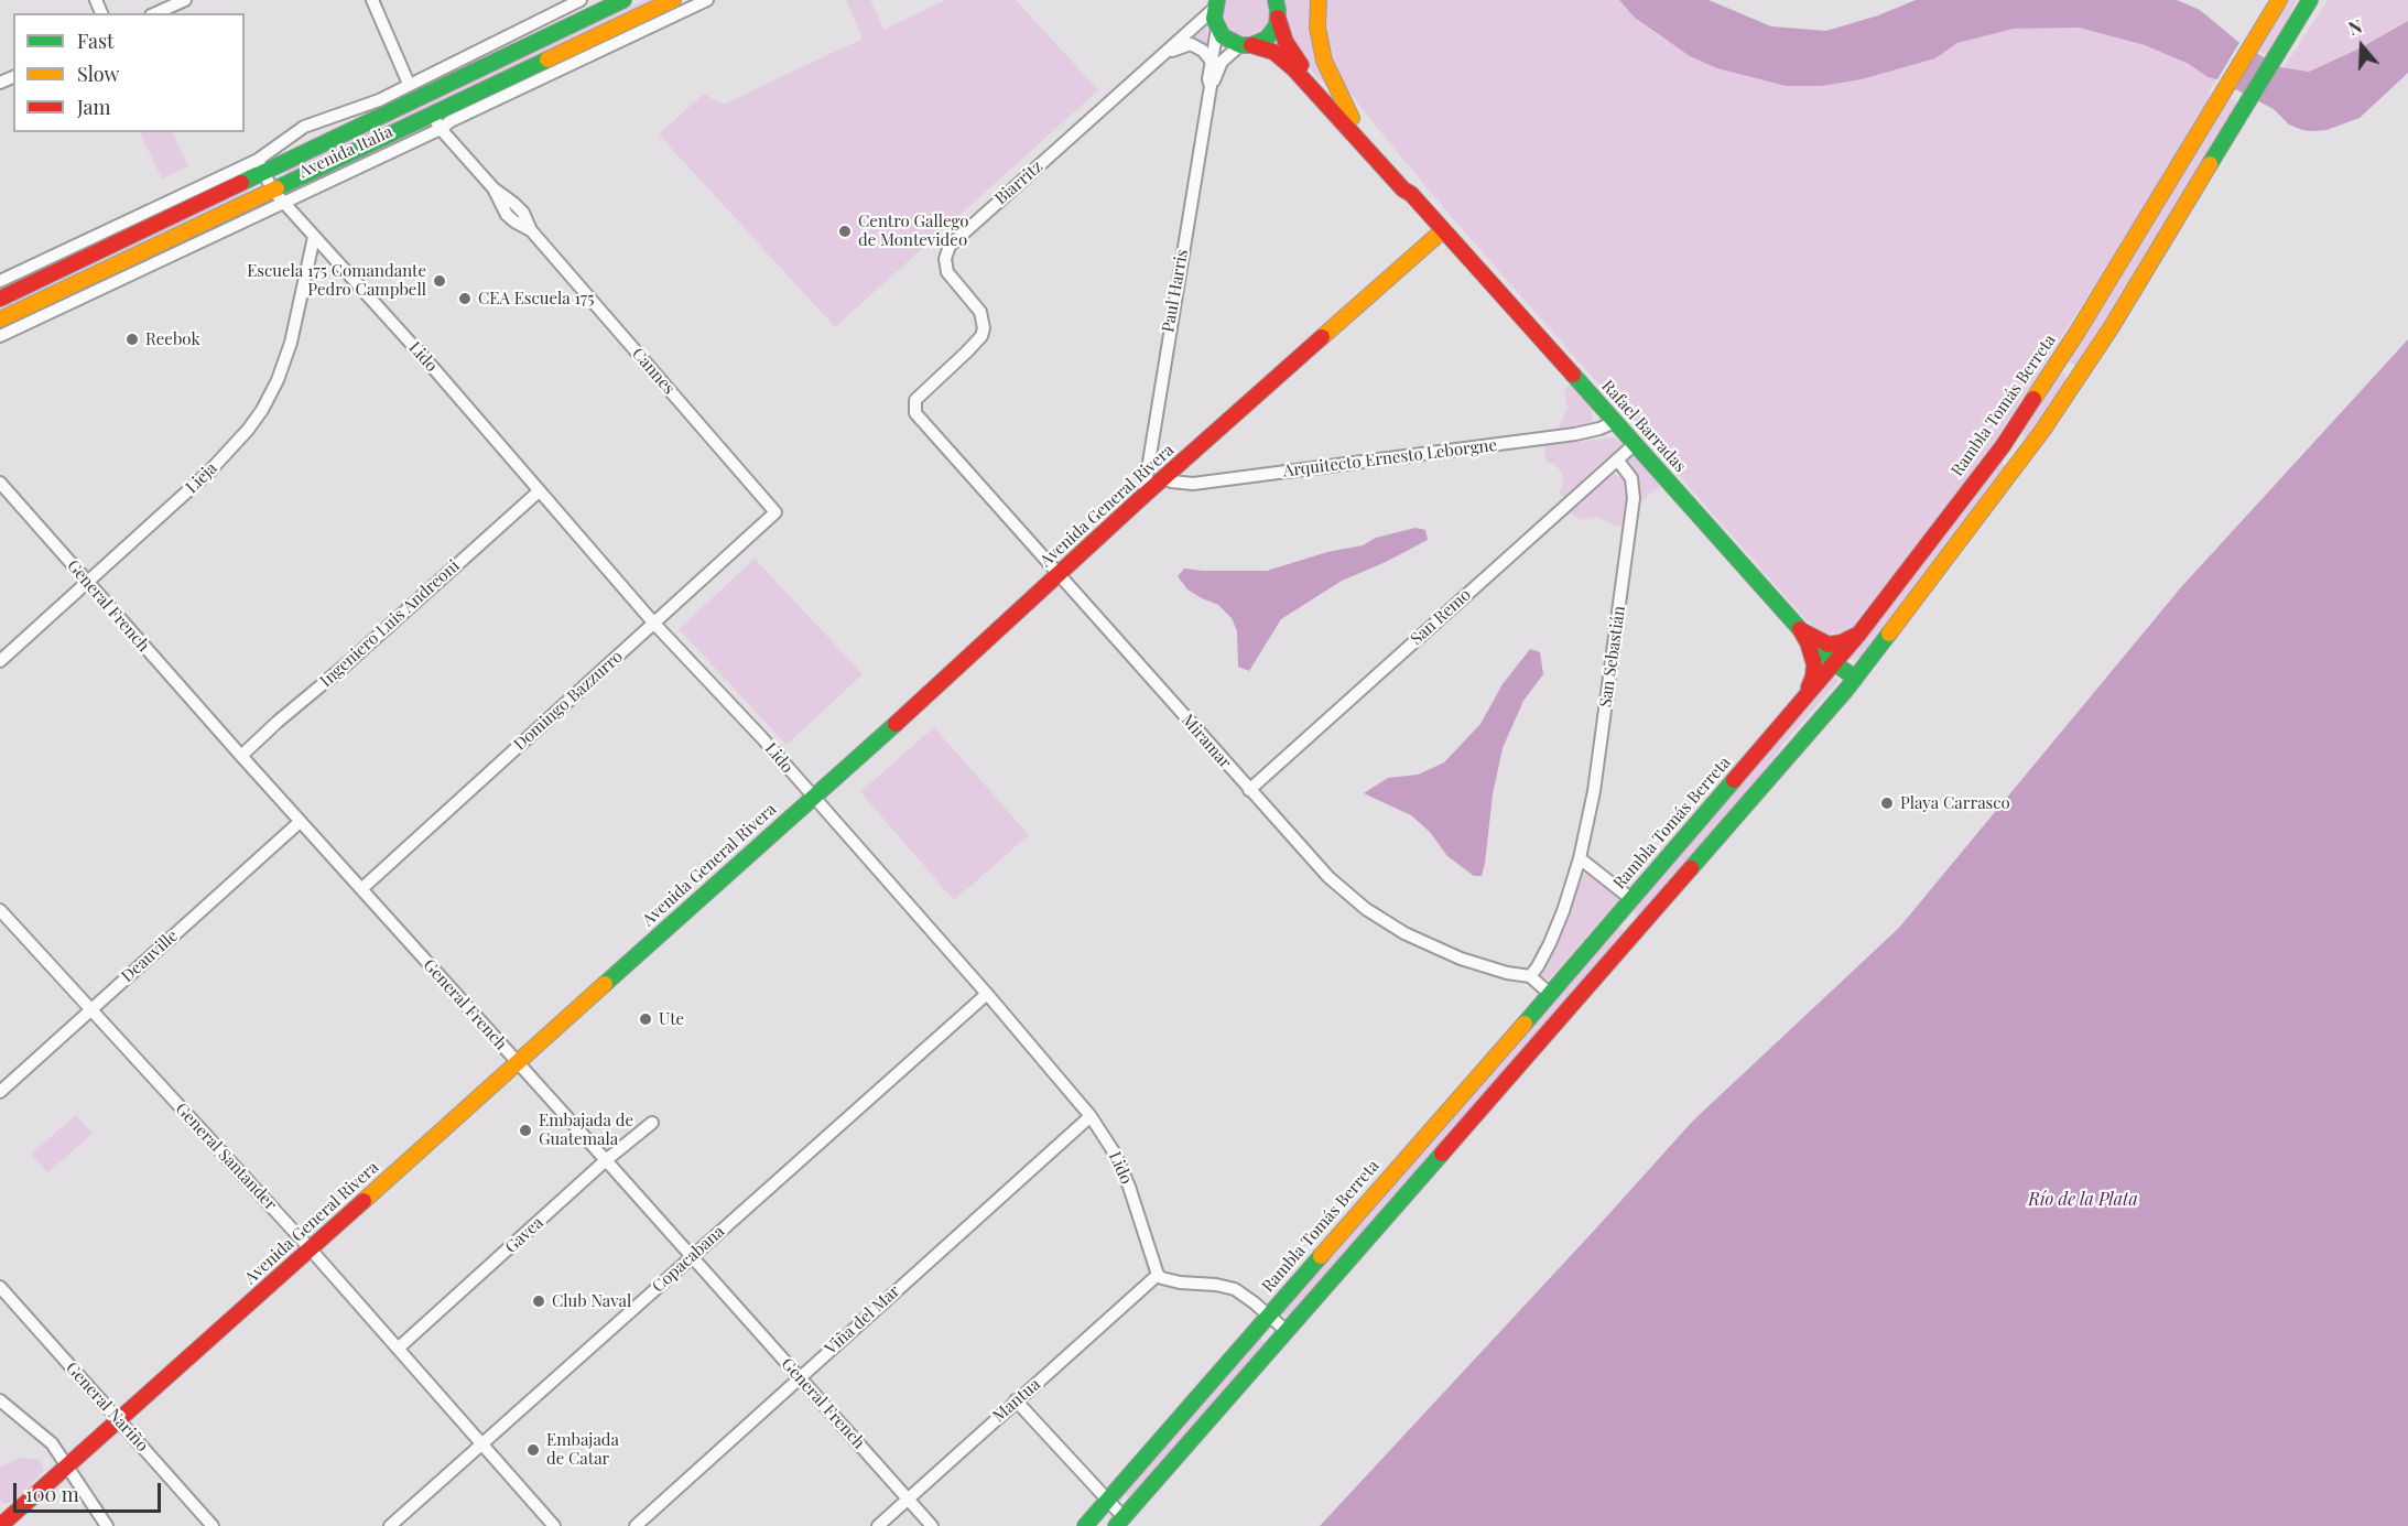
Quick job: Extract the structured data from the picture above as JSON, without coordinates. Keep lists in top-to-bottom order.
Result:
{
  "streets": {
    "main road": [
      "Avenida Italia",
      "Rambla Tomás Berreta",
      "Rafael Barradas",
      "Avenida General Rivera"
    ],
    "street": [
      "Biarritz",
      "Paul Harris",
      "Lido",
      "Cannes",
      "Arquitecto Ernesto Leborgne",
      "Lieja",
      "General French",
      "San Remo",
      "Ingeniero Luis Andreoni",
      "San Sebastián",
      "Domingo Bazzurro",
      "Miramar",
      "Deauville",
      "General Santander",
      "Gavea",
      "Copacabana",
      "Viña del Mar",
      "Mantua",
      "General Nariño"
    ]
  },
  "crossings": [
    ["Avenida Italia", "Lido"],
    ["Avenida Italia", "Cannes"],
    ["Biarritz", "Paul Harris"],
    ["Biarritz", "Miramar"],
    ["Paul Harris", "Rafael Barradas"],
    ["Paul Harris", "Avenida General Rivera"],
    ["Lido", "Lieja"],
    ["Lido", "Avenida General Rivera"],
    ["Lido", "Ingeniero Luis Andreoni"],
    ["Lido", "Domingo Bazzurro"],
    ["Lido", "Copacabana"],
    ["Lido", "Viña del Mar"],
    ["Lido", "Mantua"],
    ["Cannes", "Domingo Bazzurro"],
    ["Rambla Tomás Berreta", "Rafael Barradas"],
    ["Rafael Barradas", "Arquitecto Ernesto Leborgne"],
    ["Rafael Barradas", "Avenida General Rivera"],
    ["Rafael Barradas", "San Remo"],
    ["Arquitecto Ernesto Leborgne", "Avenida General Rivera"],
    ["Lieja", "General French"],
    ["Avenida General Rivera", "General French"],
    ["Avenida General Rivera", "Miramar"],
    ["Avenida General Rivera", "General Santander"],
    ["Avenida General Rivera", "General Nariño"],
    ["General French", "Ingeniero Luis Andreoni"],
    ["General French", "Domingo Bazzurro"],
    ["General French", "Deauville"],
    ["General French", "Gavea"],
    ["General French", "Copacabana"],
    ["General French", "Viña del Mar"],
    ["General French", "Mantua"],
    ["San Remo", "San Sebastián"],
    ["San Remo", "Miramar"],
    ["San Sebastián", "Miramar"],
    ["Deauville", "General Santander"],
    ["General Santander", "Gavea"],
    ["General Santander", "Copacabana"]
  ],
  "water": ["Río de la Plata"],
  "places": [
    "Centro Gallego de Montevideo",
    "Escuela 175 Comandante Pedro Campbell",
    "CEA Escuela 175",
    "Reebok",
    "Playa Carrasco",
    "Ute",
    "Embajada de Guatemala",
    "Club Naval",
    "Embajada de Catar"
  ],
  "legend": ["Fast", "Slow", "Jam"],
  "scale_bar": "100 m",
  "north": "top"
}
